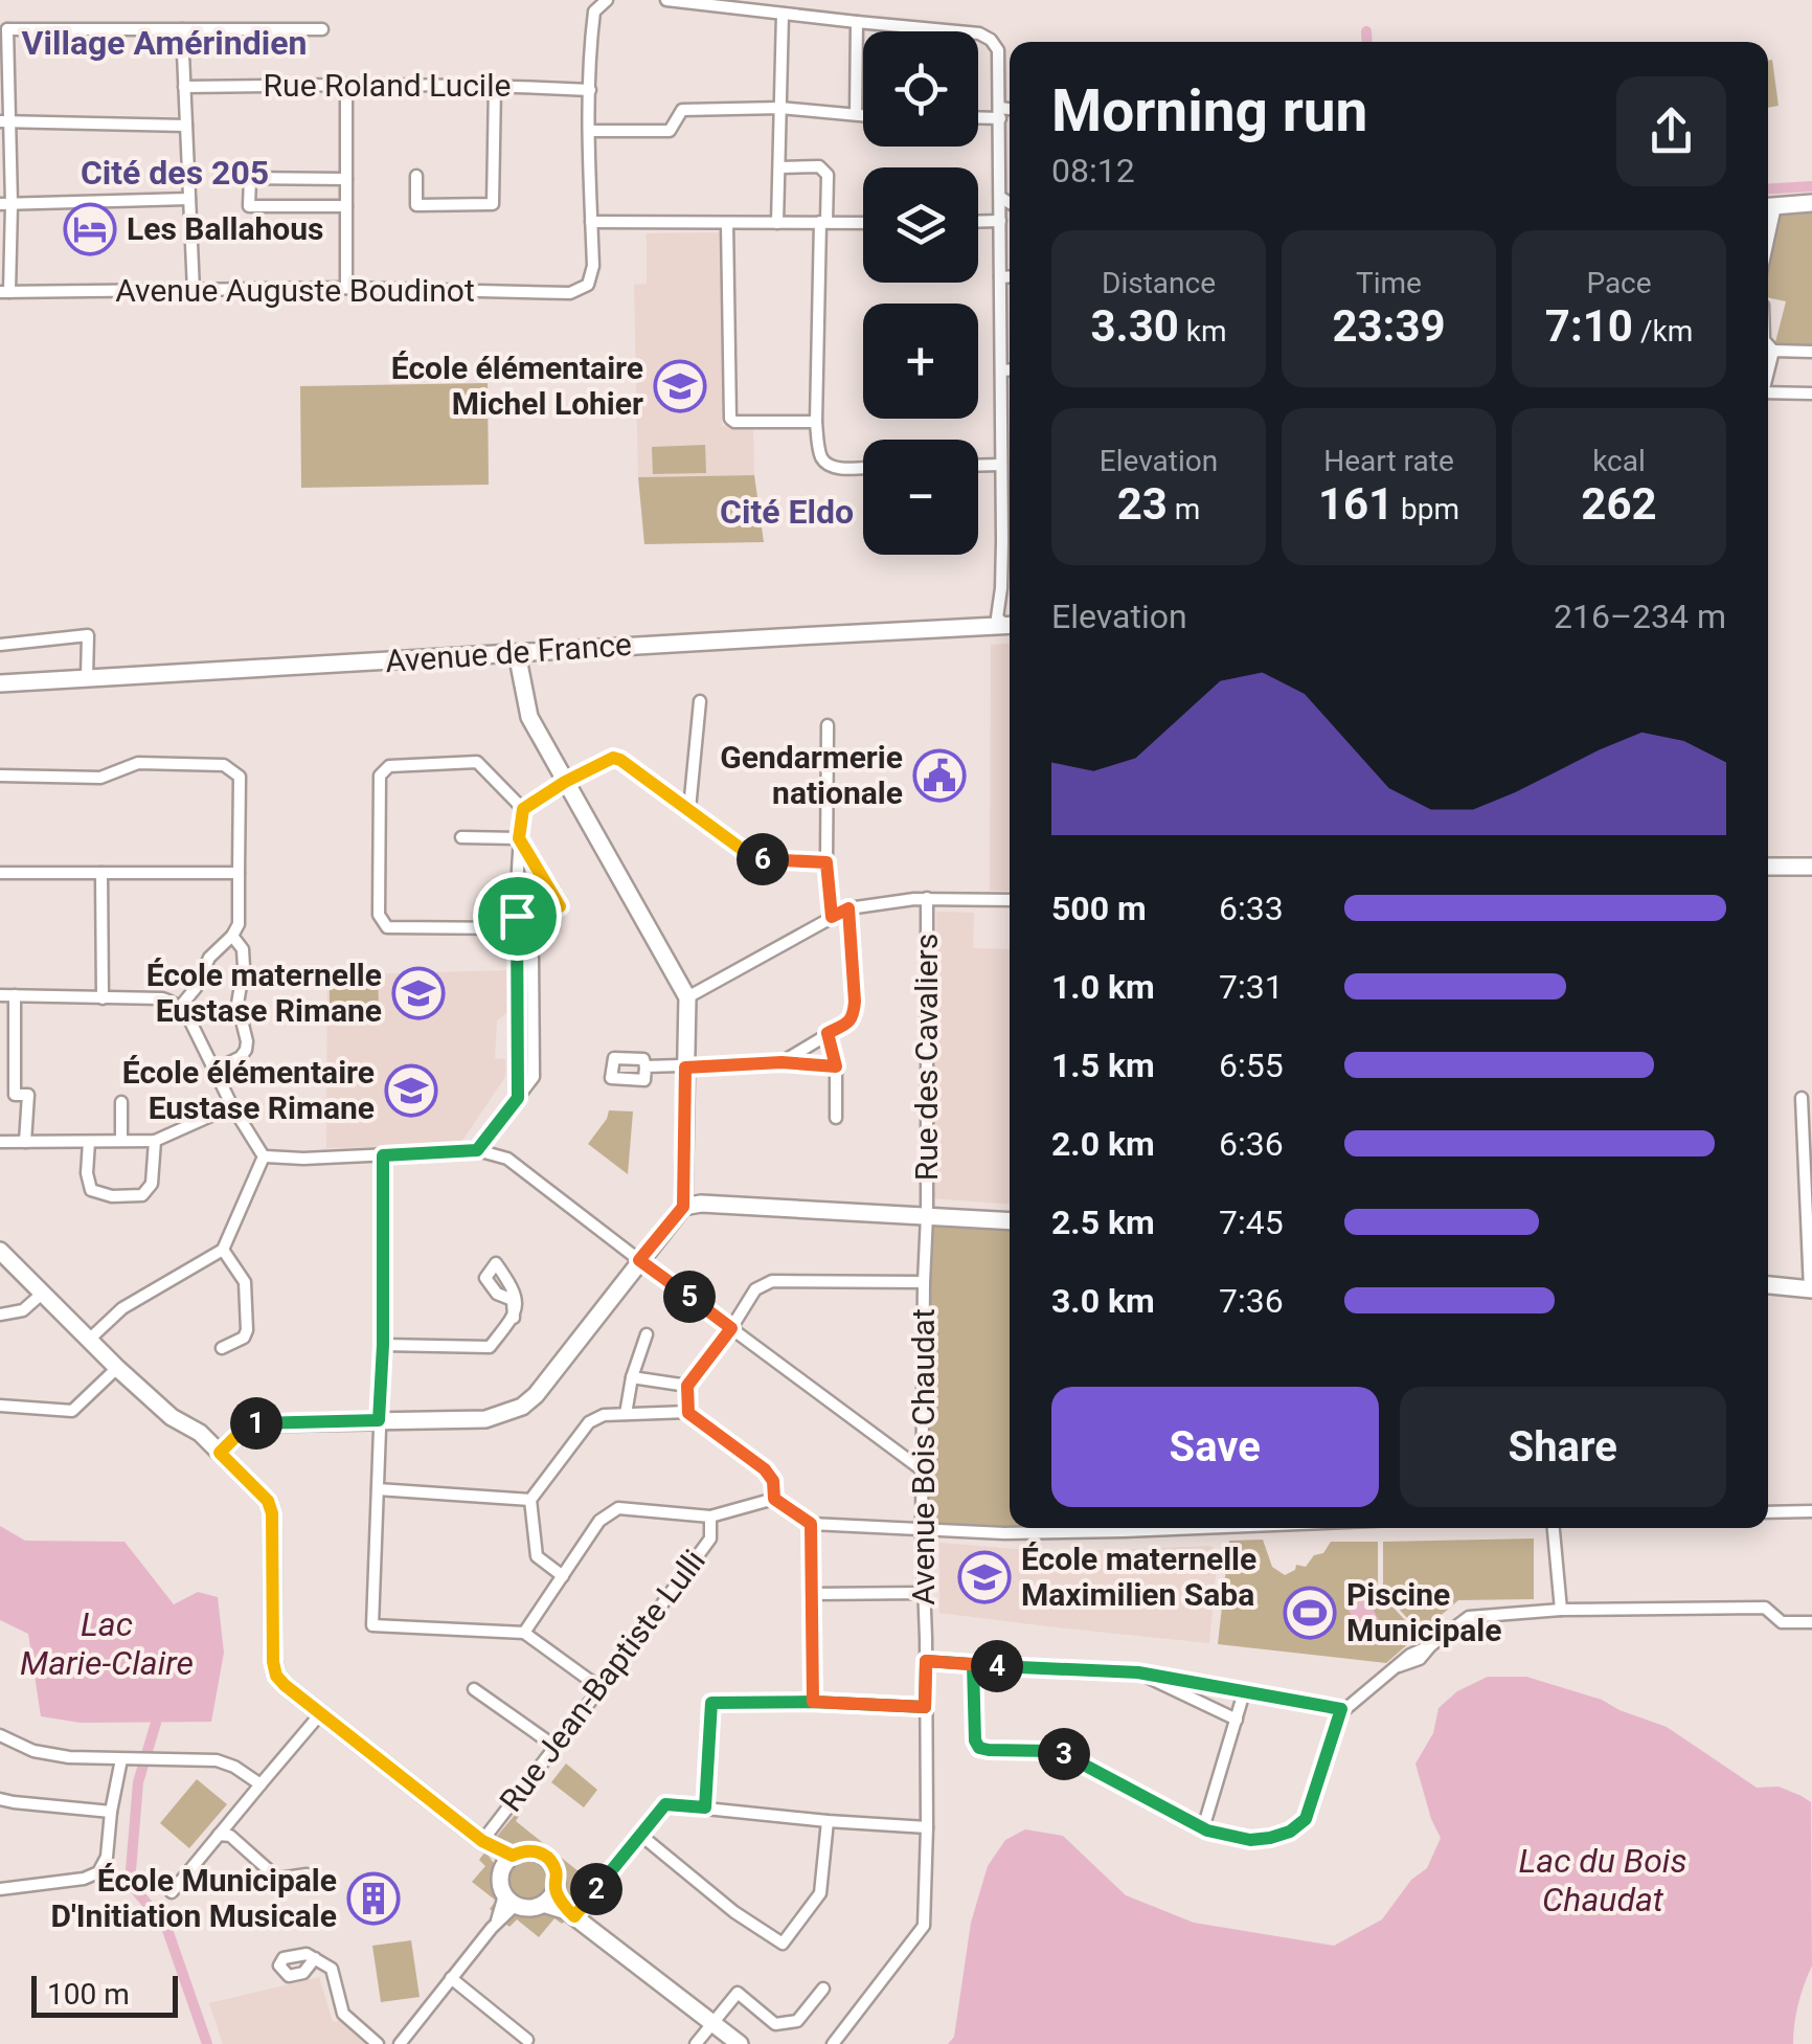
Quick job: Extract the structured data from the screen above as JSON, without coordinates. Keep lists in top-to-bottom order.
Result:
{
  "streets": {
    "street": [
      "Rue Roland Lucile",
      "Avenue Auguste Boudinot",
      "Avenue de France",
      "Rue des Cavaliers",
      "Avenue Bois Chaudat",
      "Rue Jean-Baptiste Lulli"
    ]
  },
  "crossings": [
    ["Rue des Cavaliers", "Avenue Bois Chaudat"]
  ],
  "districts": ["Village Amérindien", "Cité des 205", "Cité Eldo"],
  "water": ["Lac Marie-Claire", "Lac du Bois Chaudat"],
  "places": {
    "hotel": ["Les Ballahous"],
    "school or university": [
      "École élémentaire Michel Lohier",
      "École maternelle Eustase Rimane",
      "École élémentaire Eustase Rimane",
      "École maternelle Maximilien Saba"
    ],
    "public building": ["Gendarmerie nationale"],
    "sports": ["Piscine Municipale"],
    "building": ["École Municipale D'Initiation Musicale"]
  },
  "scale_bar": "100 m",
  "page": {
    "map_buttons": ["+", "−"],
    "heading": ["Morning run", "08:12"],
    "stats": [
      ["Distance", "3.30 km"],
      ["Time", "23:39"],
      ["Pace", "7:10 /km"],
      ["Elevation", "23 m"],
      ["Heart rate", "161 bpm"],
      ["kcal", "262"]
    ],
    "chart": ["Elevation", "216–234 m"],
    "pins": [
      "6",
      "5",
      "1",
      "4",
      "3",
      "2"
    ],
    "list": [
      {
        "name": "500 m",
        "note": "6:33"
      },
      {
        "name": "1.0 km",
        "note": "7:31"
      },
      {
        "name": "1.5 km",
        "note": "6:55"
      },
      {
        "name": "2.0 km",
        "note": "6:36"
      },
      {
        "name": "2.5 km",
        "note": "7:45"
      },
      {
        "name": "3.0 km",
        "note": "7:36"
      }
    ],
    "buttons": ["Save", "Share"],
    "scale": "100 m"
  }
}
